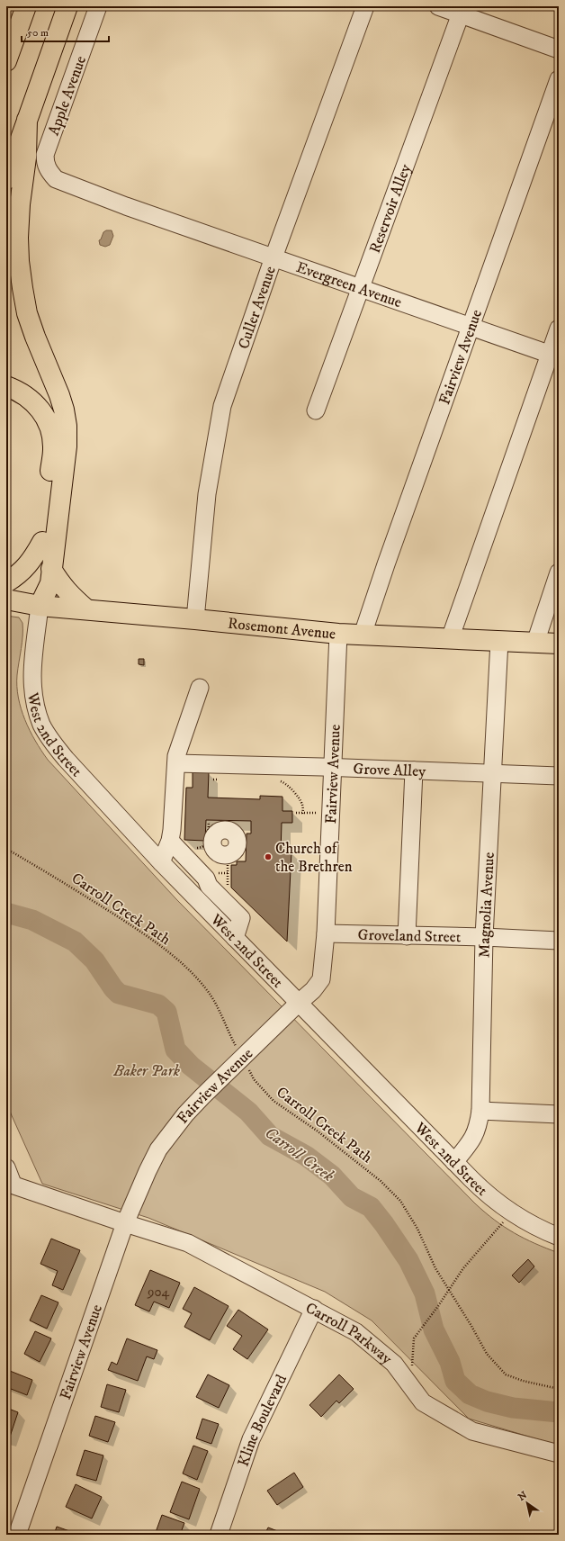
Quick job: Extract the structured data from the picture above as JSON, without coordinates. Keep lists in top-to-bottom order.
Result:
{
  "streets": {
    "main road": ["Rosemont Avenue"],
    "street": [
      "Apple Avenue",
      "Reservoir Alley",
      "Evergreen Avenue",
      "Culler Avenue",
      "Fairview Avenue",
      "West 2nd Street",
      "Grove Alley",
      "Magnolia Avenue",
      "Groveland Street",
      "Carroll Parkway",
      "Kline Boulevard"
    ],
    "path": ["Carroll Creek Path"]
  },
  "crossings": [
    ["Apple Avenue", "Evergreen Avenue"],
    ["Reservoir Alley", "Evergreen Avenue"],
    ["Evergreen Avenue", "Culler Avenue"],
    ["Evergreen Avenue", "Fairview Avenue"],
    ["Culler Avenue", "Rosemont Avenue"],
    ["Fairview Avenue", "Rosemont Avenue"],
    ["Fairview Avenue", "West 2nd Street"],
    ["Fairview Avenue", "Grove Alley"],
    ["Fairview Avenue", "Carroll Creek Path"],
    ["Fairview Avenue", "Groveland Street"],
    ["Fairview Avenue", "Carroll Parkway"],
    ["Rosemont Avenue", "West 2nd Street"],
    ["Rosemont Avenue", "Magnolia Avenue"],
    ["West 2nd Street", "Magnolia Avenue"],
    ["Grove Alley", "Magnolia Avenue"],
    ["Magnolia Avenue", "Groveland Street"],
    ["Carroll Parkway", "Kline Boulevard"]
  ],
  "water": ["Carroll Creek"],
  "parks": ["Baker Park"],
  "places": ["Church of the Brethren"],
  "house_numbers": ["904"],
  "scale_bar": "50 m",
  "north": "top left"
}
